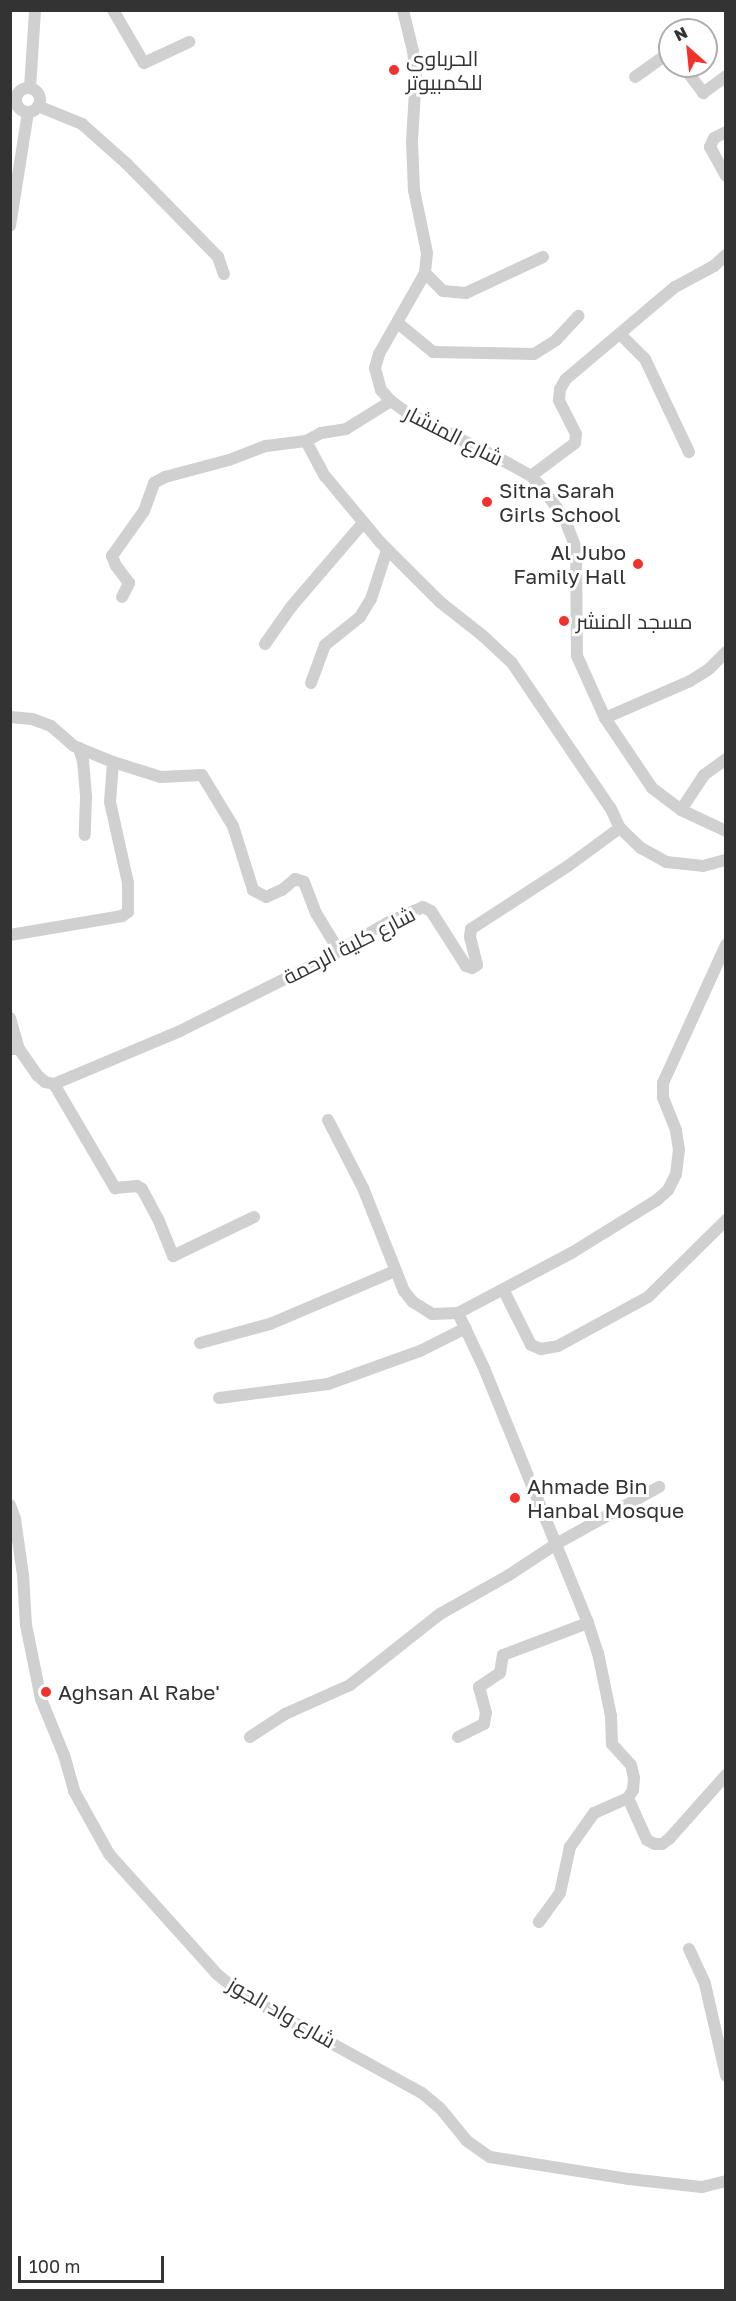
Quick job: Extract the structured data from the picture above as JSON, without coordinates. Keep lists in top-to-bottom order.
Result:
{
  "streets": {
    "street": ["شارع المنشار", "شارع كلية الرحمة", "شارع واد الجوز"]
  },
  "places": [
    "الحرباوي للكمبيوتر",
    "Sitna Sarah Girls School",
    "Al Jubo Family Hall",
    "مسجد المنشر",
    "Ahmade Bin Hanbal Mosque",
    "Aghsan Al Rabe'"
  ],
  "scale_bar": "100 m",
  "north": "top left"
}
